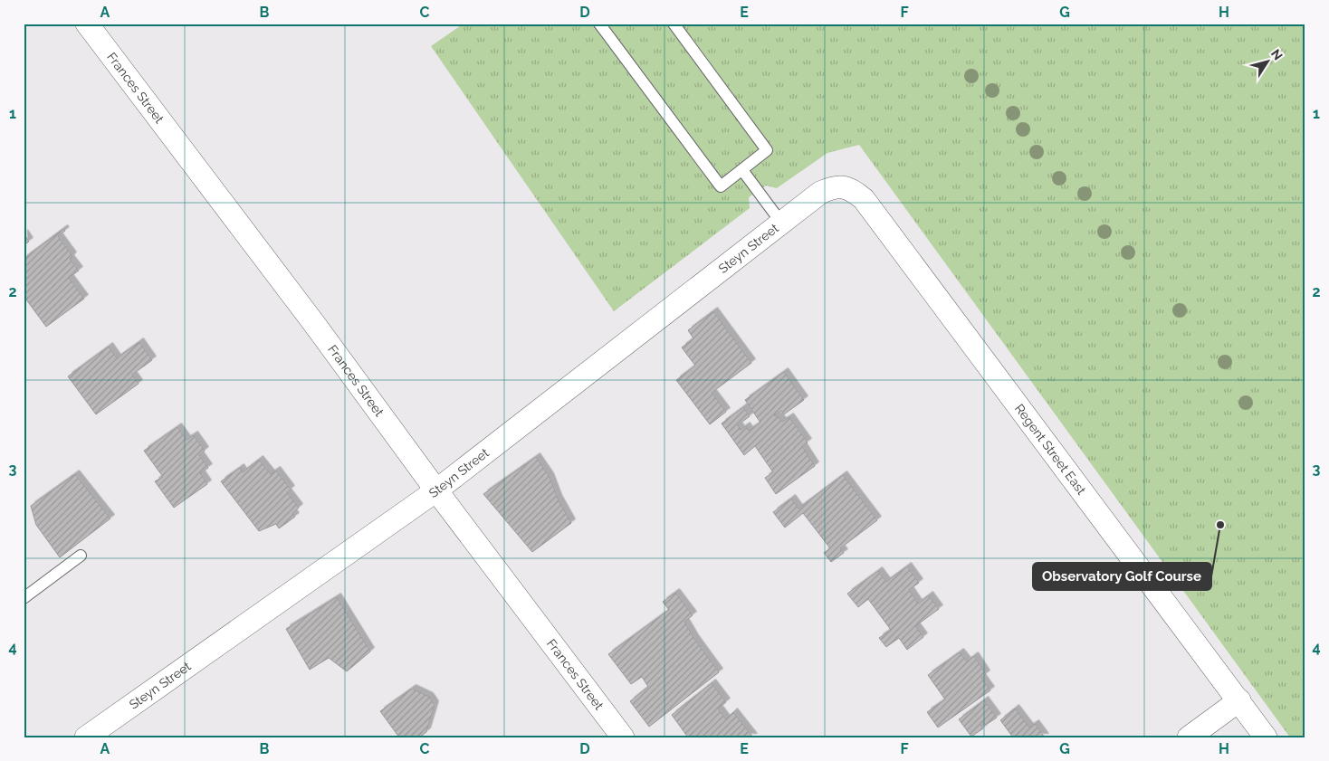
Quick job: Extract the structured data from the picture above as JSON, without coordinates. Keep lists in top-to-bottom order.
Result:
{
  "streets": {
    "street": ["Frances Street", "Steyn Street", "Regent Street East"]
  },
  "crossings": [
    ["Frances Street", "Steyn Street"],
    ["Steyn Street", "Regent Street East"]
  ],
  "places": ["Observatory Golf Course"],
  "north": "top right",
  "grid": {
    "columns": [
      "A",
      "B",
      "C",
      "D",
      "E",
      "F",
      "G",
      "H"
    ],
    "rows": [
      "1",
      "2",
      "3",
      "4"
    ]
  }
}
